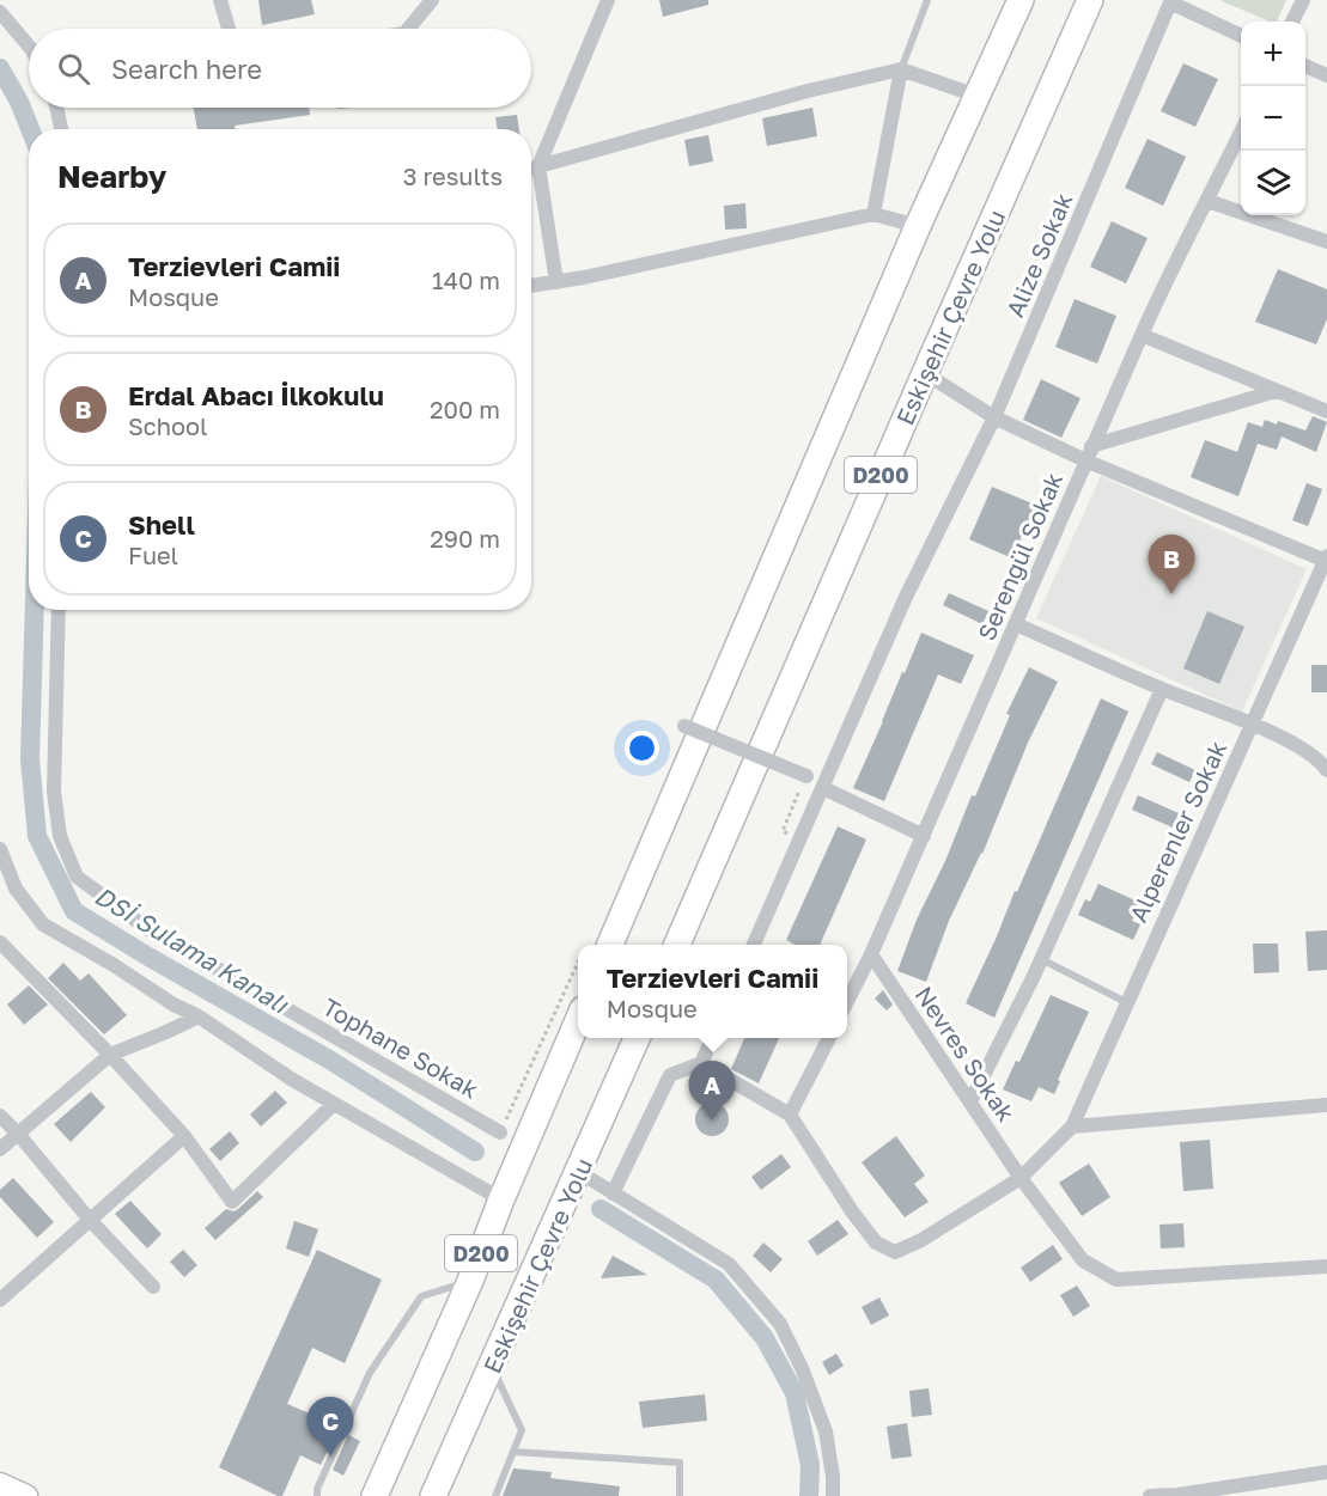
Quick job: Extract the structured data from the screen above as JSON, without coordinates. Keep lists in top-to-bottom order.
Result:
{
  "streets": {
    "highway": ["Eskişehir Çevre Yolu", "D200"],
    "street": [
      "Alize Sokak",
      "Serengül Sokak",
      "Alperenler Sokak",
      "Tophane Sokak",
      "Nevres Sokak"
    ]
  },
  "crossings": [
    ["Serengül Sokak", "Nevres Sokak"]
  ],
  "water": ["DSİ Sulama Kanalı"],
  "page": {
    "map_buttons": ["+", "−"],
    "search": "Search here",
    "heading": ["Nearby", "3 results"],
    "list": [
      {
        "mark": "A",
        "name": "Terzievleri Camii",
        "note": "Mosque",
        "value": "140 m"
      },
      {
        "mark": "B",
        "name": "Erdal Abacı İlkokulu",
        "note": "School",
        "value": "200 m"
      },
      {
        "mark": "C",
        "name": "Shell",
        "note": "Fuel",
        "value": "290 m"
      }
    ],
    "pins": ["B", "A", "C"],
    "popup": ["Terzievleri Camii", "Mosque"]
  }
}
